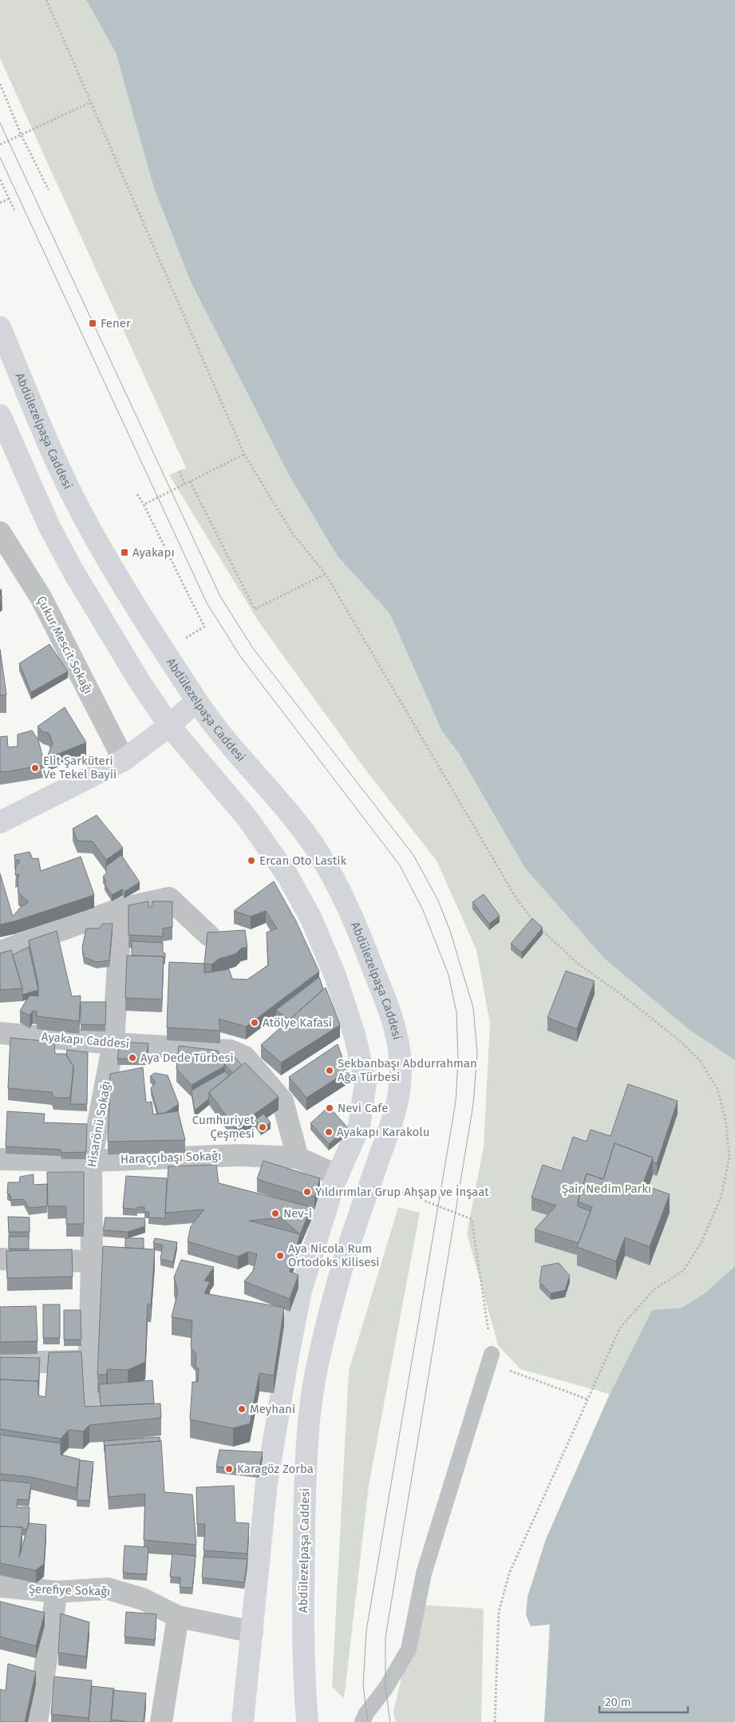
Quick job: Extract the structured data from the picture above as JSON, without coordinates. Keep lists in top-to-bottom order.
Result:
{
  "streets": {
    "main road": ["Abdülezelpaşa Caddesi"],
    "street": [
      "Çukur Mescit Sokağı",
      "Ayakapı Caddesi",
      "Hisarönü Sokağı",
      "Haraççıbaşı Sokağı",
      "Şerefiye Sokağı"
    ]
  },
  "crossings": [
    ["Ayakapı Caddesi", "Hisarönü Sokağı"],
    ["Ayakapı Caddesi", "Haraççıbaşı Sokağı"],
    ["Hisarönü Sokağı", "Haraççıbaşı Sokağı"]
  ],
  "parks": ["Şair Nedim Parkı"],
  "places": {
    "transit": ["Fener", "Ayakapı"],
    "other": [
      "Elit Şarküteri Ve Tekel Bayii",
      "Ercan Oto Lastik",
      "Atölye Kafasi",
      "Aya Dede Türbesi",
      "Sekbanbaşı Abdurrahman Ağa Türbesi",
      "Nevi Cafe",
      "Cumhuriyet Çeşmesi",
      "Ayakapı Karakolu",
      "Yıldırımlar Grup Ahşap ve İnşaat",
      "Nev-i",
      "Aya Nicola Rum Ortodoks Kilisesi",
      "Meyhani",
      "Karagöz Zorba"
    ]
  },
  "scale_bar": "20 m"
}
